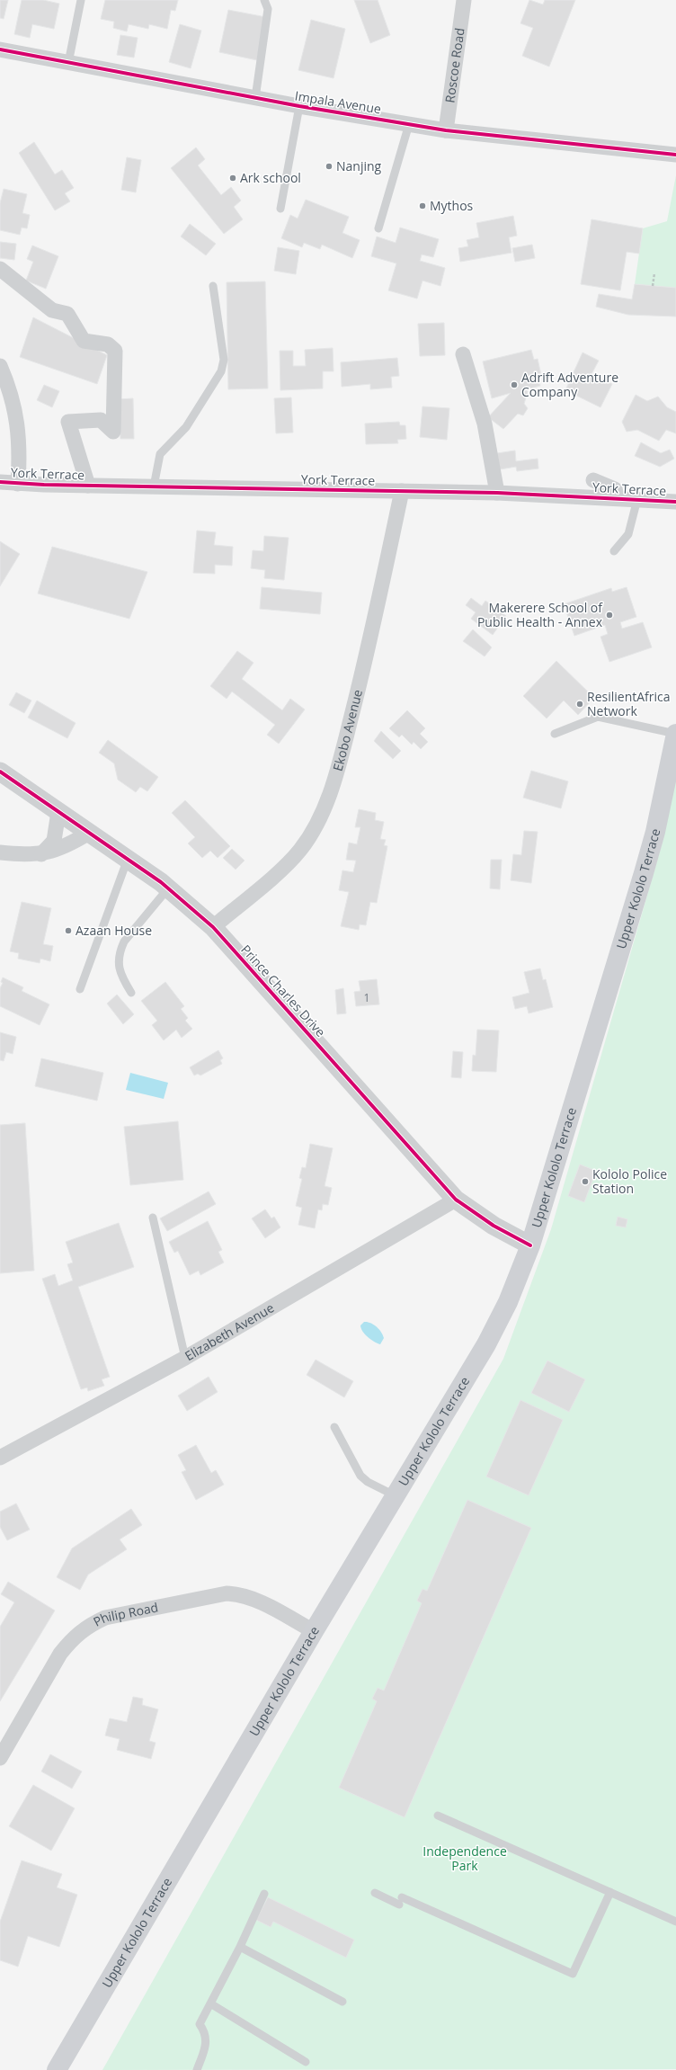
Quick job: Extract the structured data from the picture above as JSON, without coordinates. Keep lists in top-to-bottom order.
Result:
{
  "streets": {
    "main road": ["Upper Kololo Terrace"],
    "street": [
      "Roscoe Road",
      "Impala Avenue",
      "York Terrace",
      "Ekobo Avenue",
      "Prince Charles Drive",
      "Elizabeth Avenue",
      "Philip Road"
    ]
  },
  "crossings": [
    ["Roscoe Road", "Impala Avenue"],
    ["York Terrace", "Ekobo Avenue"],
    ["Ekobo Avenue", "Prince Charles Drive"],
    ["Upper Kololo Terrace", "Prince Charles Drive"],
    ["Upper Kololo Terrace", "Philip Road"],
    ["Prince Charles Drive", "Elizabeth Avenue"]
  ],
  "parks": ["Independence Park"],
  "places": [
    "Nanjing",
    "Ark school",
    "Mythos",
    "Adrift Adventure Company",
    "Makerere School of Public Health - Annex",
    "ResilientAfrica Network",
    "Azaan House",
    "Kololo Police Station"
  ],
  "house_numbers": ["1"]
}
